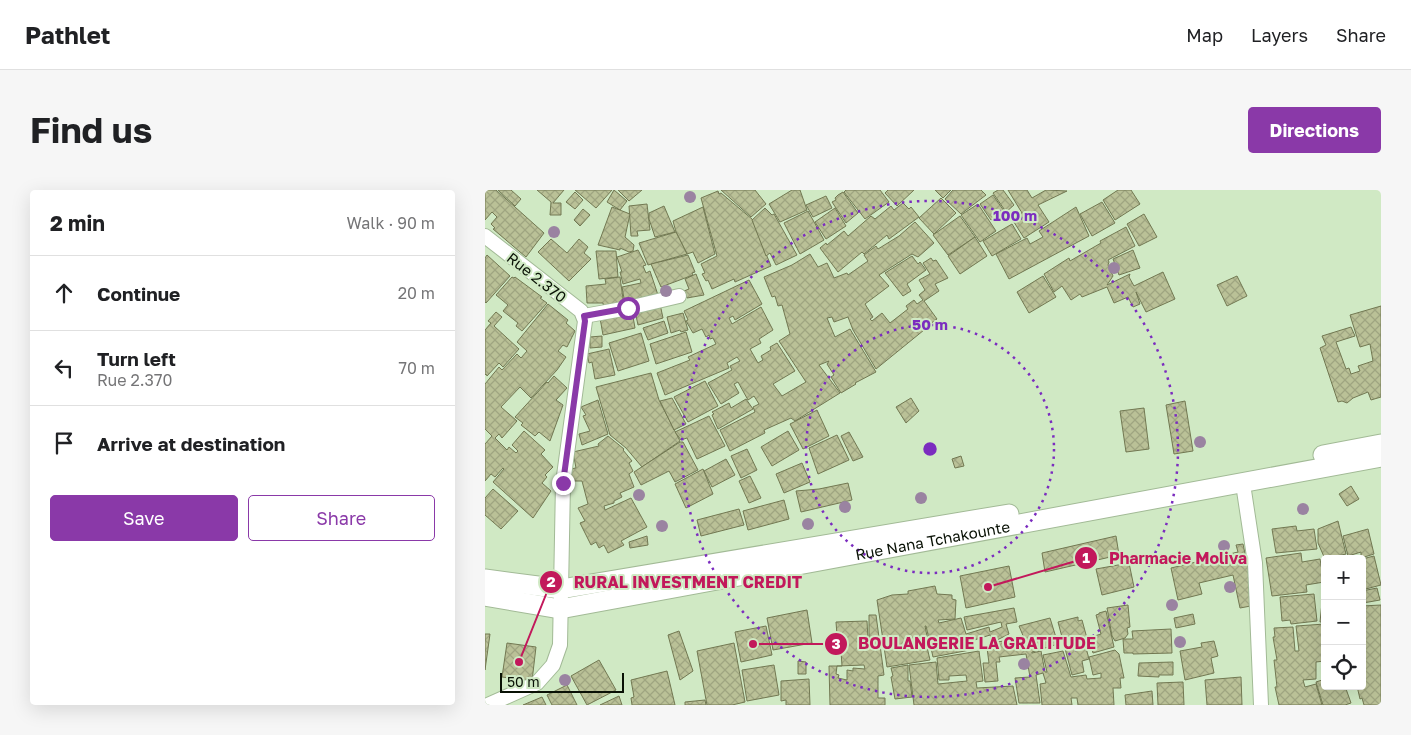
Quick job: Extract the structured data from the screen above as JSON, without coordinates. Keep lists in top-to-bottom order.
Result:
{
  "streets": {
    "main road": ["Rue Nana Tchakounte"],
    "street": ["Rue 2.370"]
  },
  "places": ["Pharmacie Moliva", "BOULANGERIE LA GRATITUDE", "RURAL INVESTMENT CREDIT"],
  "scale_bar": "50 m",
  "page": {
    "header": "Pathlet",
    "nav": ["Map", "Layers", "Share"],
    "buttons": [
      "Directions",
      ["Save", "Share"]
    ],
    "title": "Find us",
    "heading": ["2 min", "Walk · 90 m"],
    "list": [
      ["Continue", "20 m"],
      ["Turn left", "Rue 2.370", "70 m"],
      "Arrive at destination"
    ],
    "map_buttons": ["+", "−"],
    "scale": "50 m"
  },
  "rings": ["100 m", "50 m"]
}
